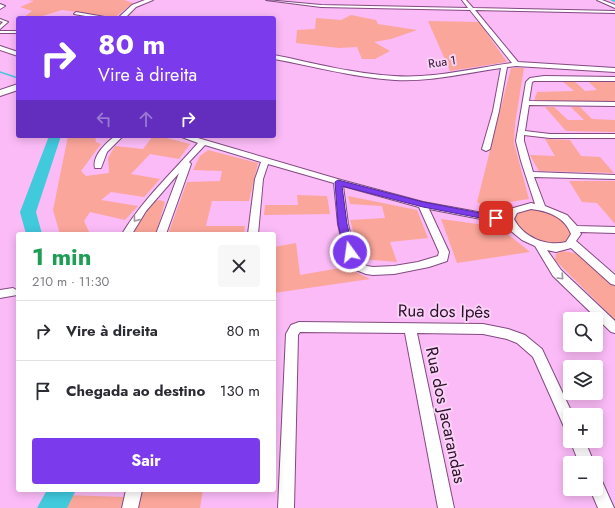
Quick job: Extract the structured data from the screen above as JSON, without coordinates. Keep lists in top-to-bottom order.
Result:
{
  "streets": {
    "street": ["Rua 1", "Rua dos Ipês", "Rua dos Jacarandas"]
  },
  "crossings": [
    ["Rua dos Ipês", "Rua dos Jacarandas"]
  ],
  "page": {
    "turn": ["80 m", "Vire à direita"],
    "heading": ["1 min", "210 m · 11:30"],
    "list": [
      {
        "name": "Vire à direita",
        "value": "80 m"
      },
      {
        "name": "Chegada ao destino",
        "value": "130 m"
      }
    ],
    "map_buttons": ["+", "−"],
    "buttons": "Sair"
  }
}
